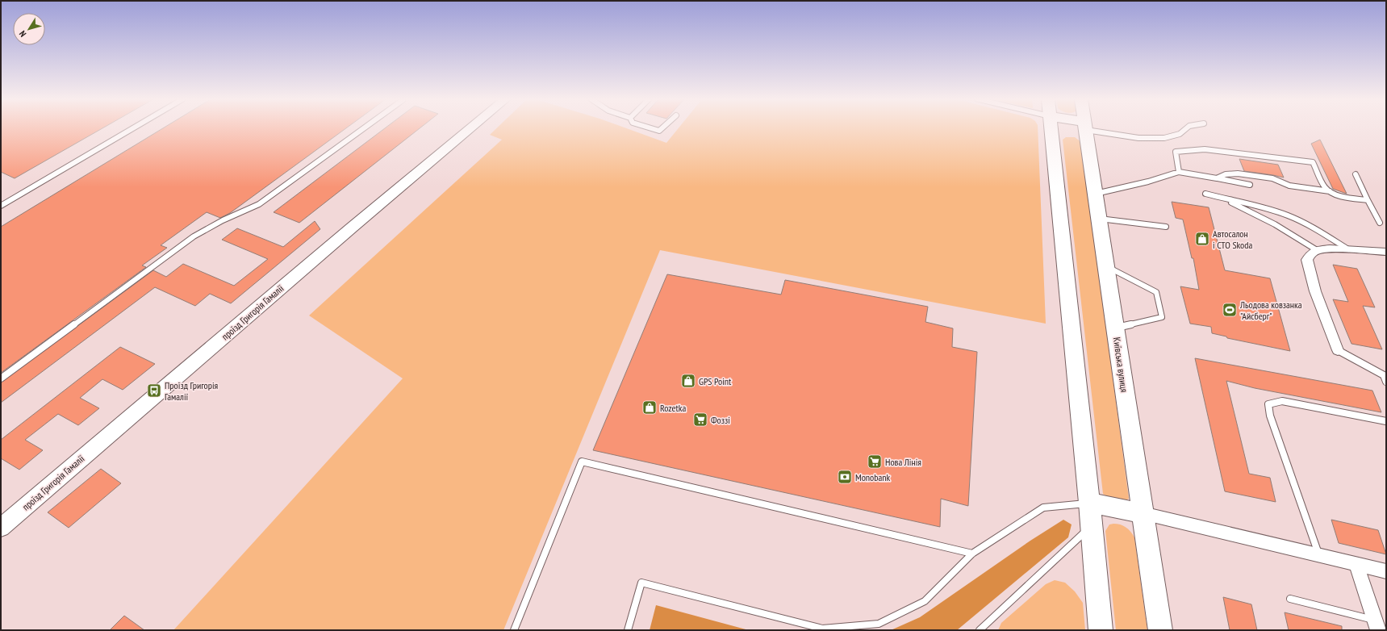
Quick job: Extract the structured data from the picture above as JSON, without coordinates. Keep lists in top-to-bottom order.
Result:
{
  "streets": {
    "main road": ["Київська вулиця"],
    "street": ["проїзд Григорія Гамалії"]
  },
  "places": {
    "shop": ["Автосалон і СТО Skoda", "GPS Point", "Rozetka"],
    "sports": ["Льодова ковзанка \"Айсберг\""],
    "bus stop": ["Проїзд Григорія Гамалії"],
    "supermarket": ["Фоззі", "Нова Лінія"],
    "bank": ["Monobank"]
  },
  "north": "bottom left"
}
